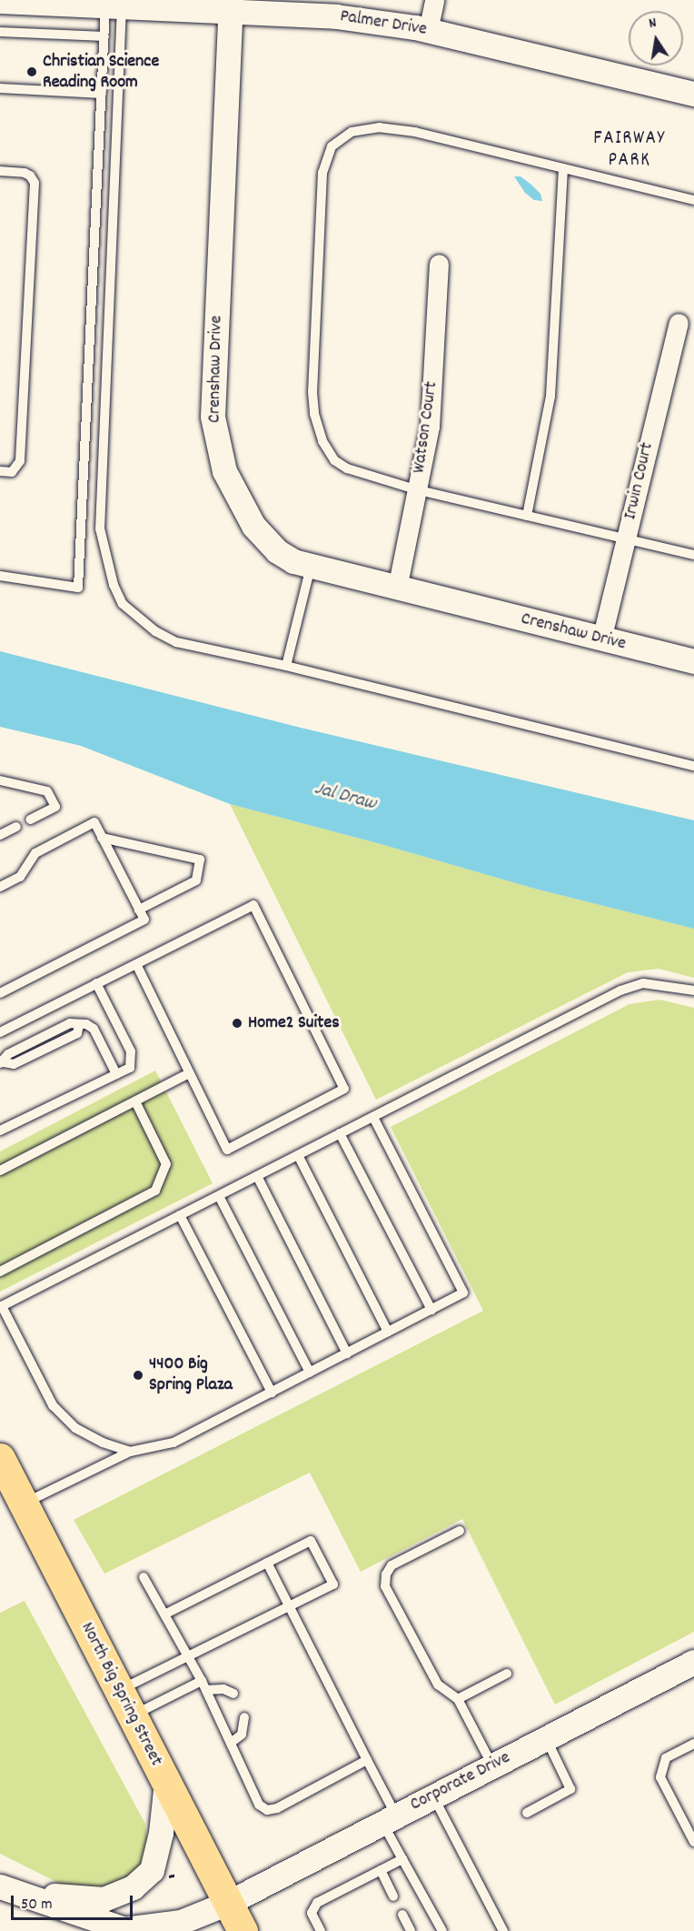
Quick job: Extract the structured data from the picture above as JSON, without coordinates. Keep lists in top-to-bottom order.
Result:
{
  "streets": {
    "highway": ["North Big Spring Street"],
    "street": [
      "Palmer Drive",
      "Crenshaw Drive",
      "Watson Court",
      "Irwin Court",
      "Corporate Drive"
    ]
  },
  "crossings": [
    ["Palmer Drive", "Crenshaw Drive"],
    ["Crenshaw Drive", "Watson Court"],
    ["Crenshaw Drive", "Irwin Court"],
    ["North Big Spring Street", "Corporate Drive"]
  ],
  "districts": ["FAIRWAY PARK"],
  "water": ["Jal Draw"],
  "places": ["Christian Science Reading Room", "Home2 Suites", "4400 Big Spring Plaza"],
  "scale_bar": "50 m",
  "north": "top"
}
